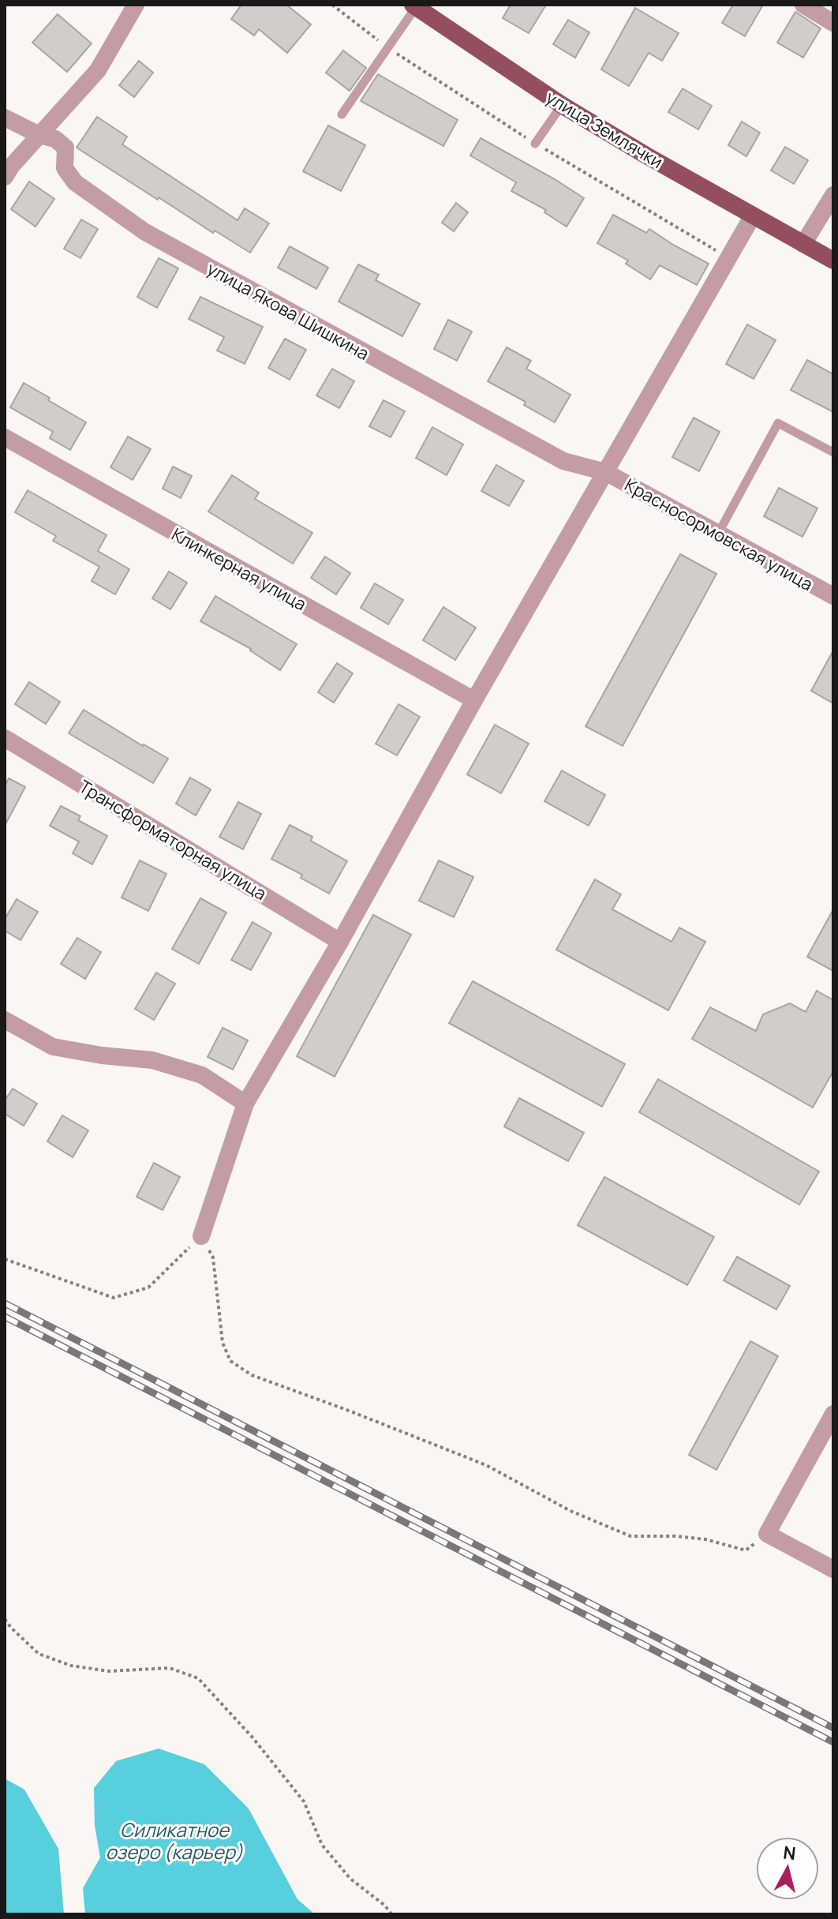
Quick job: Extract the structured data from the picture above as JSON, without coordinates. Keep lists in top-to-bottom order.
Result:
{
  "streets": {
    "main road": ["улица Землячки"],
    "street": [
      "улица Якова Шишкина",
      "Красносормовская улица",
      "Клинкерная улица",
      "Трансформаторная улица"
    ]
  },
  "crossings": [
    ["улица Якова Шишкина", "Красносормовская улица"]
  ],
  "water": ["Силикатное озеро (карьер)"],
  "north": "top"
}
